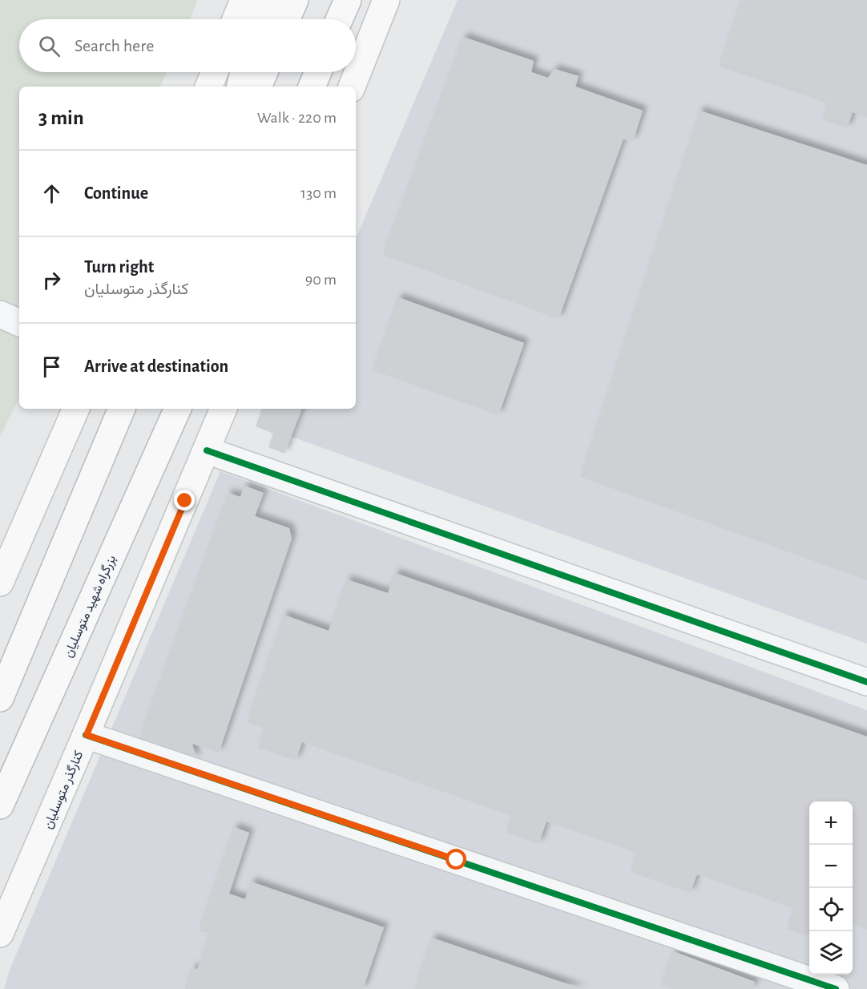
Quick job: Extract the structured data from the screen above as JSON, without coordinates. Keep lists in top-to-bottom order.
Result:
{
  "streets": {
    "main road": ["بزرگراه شهید متوسلیان", "کنارگذر متوسلیان"]
  },
  "page": {
    "search": "Search here",
    "heading": ["3 min", "Walk · 220 m"],
    "list": [
      ["Continue", "130 m"],
      ["Turn right", "کنارگذر متوسلیان", "90 m"],
      "Arrive at destination"
    ],
    "map_buttons": ["+", "−"]
  }
}
